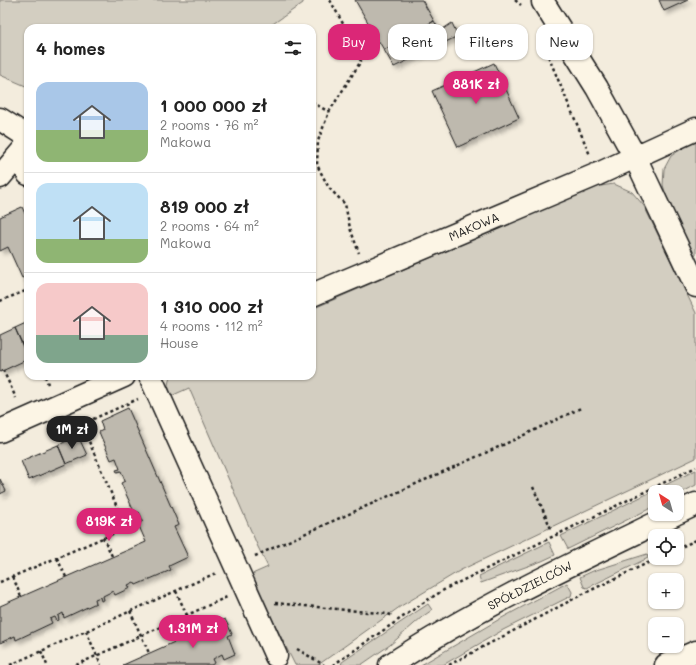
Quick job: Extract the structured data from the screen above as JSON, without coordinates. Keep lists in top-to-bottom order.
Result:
{
  "streets": {
    "street": ["MAKOWA", "SPÓŁDZIELCÓW"]
  },
  "north": "top left",
  "page": {
    "chip": [
      "Buy",
      "Rent",
      "Filters",
      "New"
    ],
    "heading": "4 homes",
    "price": [
      "881K zł",
      "1M zł",
      "819K zł",
      "1.31M zł"
    ],
    "list": [
      {
        "name": "1 000 000 zł",
        "note": "2 rooms · 76 m² · Makowa"
      },
      {
        "name": "819 000 zł",
        "note": "2 rooms · 64 m² · Makowa"
      },
      {
        "name": "1 310 000 zł",
        "note": "4 rooms · 112 m² · House"
      }
    ],
    "map_buttons": ["+", "−"]
  }
}
